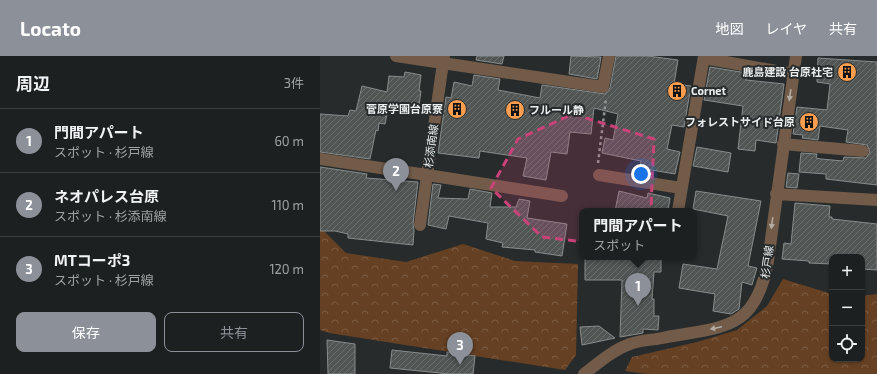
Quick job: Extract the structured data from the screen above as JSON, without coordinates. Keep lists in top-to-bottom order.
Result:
{
  "streets": {
    "street": ["杉添南線", "杉戸線"]
  },
  "one_way": ["杉戸線"],
  "places": {
    "building": [
      "鹿島建設 台原社宅",
      "Cornet",
      "菅原学園台原寮",
      "フルール静",
      "フォレストサイド台原"
    ]
  },
  "page": {
    "header": "Locato",
    "nav": ["地図", "レイヤ", "共有"],
    "heading": ["周辺", "3件"],
    "list": [
      {
        "mark": "1",
        "name": "門間アパート",
        "note": "スポット · 杉戸線",
        "value": "60 m"
      },
      {
        "mark": "2",
        "name": "ネオパレス台原",
        "note": "スポット · 杉添南線",
        "value": "110 m"
      },
      {
        "mark": "3",
        "name": "MTコーポ3",
        "note": "スポット · 杉戸線",
        "value": "120 m"
      }
    ],
    "pins": ["2", "1", "3"],
    "popup": ["門間アパート", "スポット"],
    "map_buttons": ["+", "−"],
    "buttons": ["保存", "共有"]
  }
}
